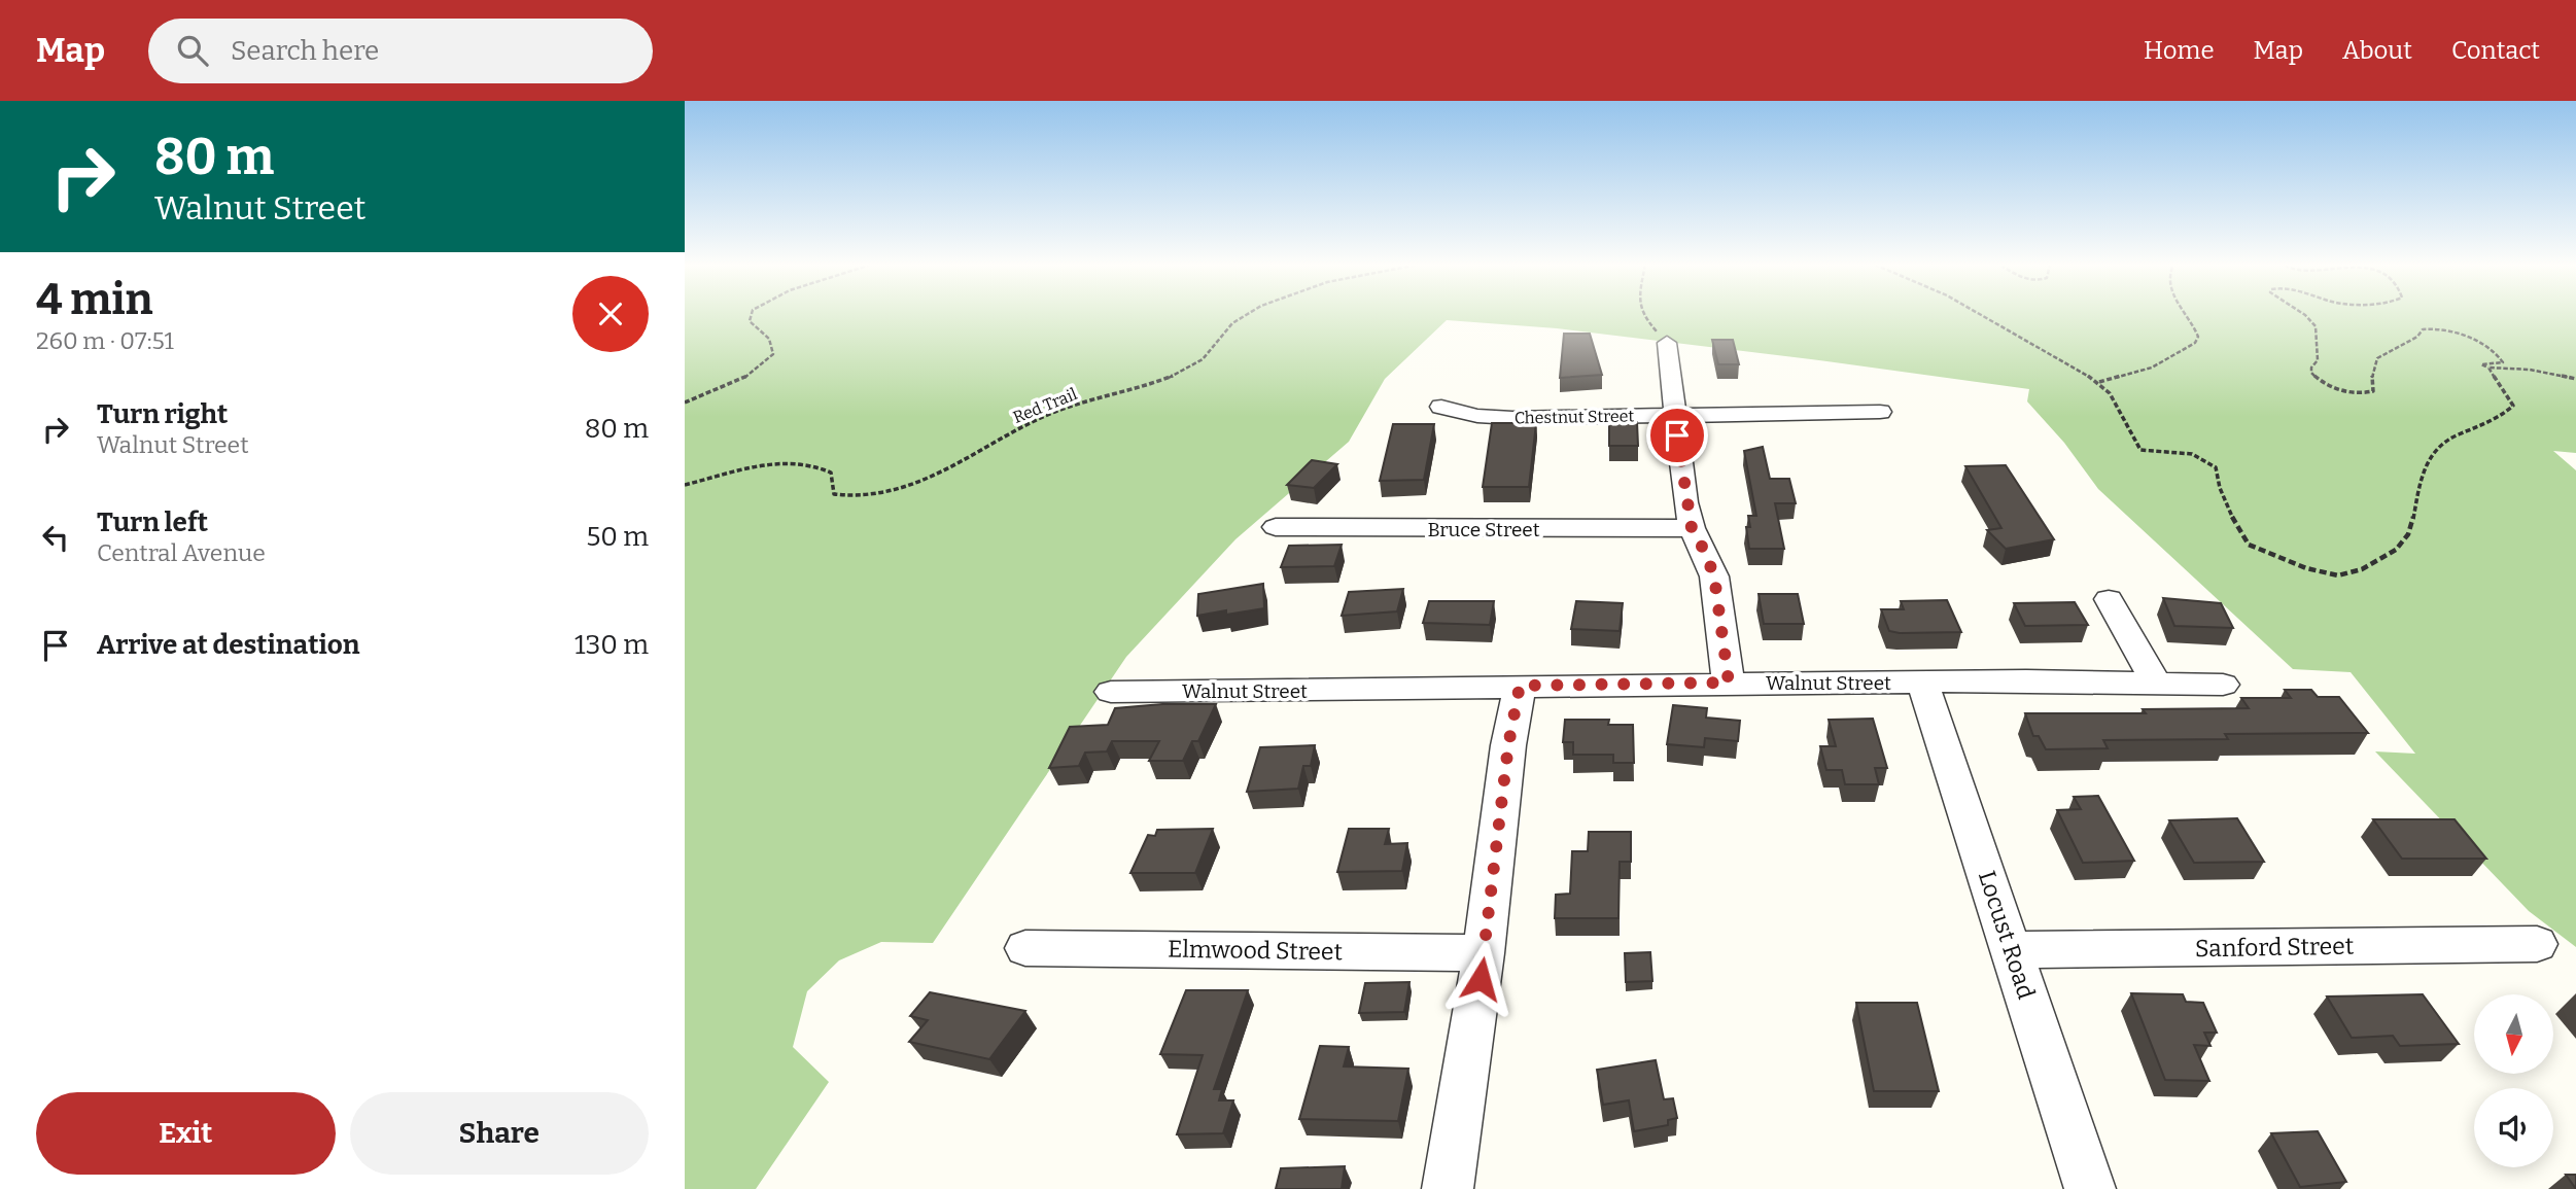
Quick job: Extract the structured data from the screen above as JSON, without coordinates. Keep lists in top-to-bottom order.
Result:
{
  "streets": {
    "street": [
      "Chestnut Street",
      "Bruce Street",
      "Walnut Street",
      "Locust Road",
      "Sanford Street",
      "Elmwood Street"
    ],
    "path": ["Red Trail"]
  },
  "crossings": [
    ["Walnut Street", "Locust Road"],
    ["Locust Road", "Sanford Street"]
  ],
  "north": "bottom",
  "page": {
    "header": "Map",
    "search": "Search here",
    "nav": [
      "Home",
      "Map",
      "About",
      "Contact"
    ],
    "turn": ["80 m", "Walnut Street"],
    "heading": ["4 min", "260 m · 07:51"],
    "list": [
      {
        "name": "Turn right",
        "note": "Walnut Street",
        "value": "80 m"
      },
      {
        "name": "Turn left",
        "note": "Central Avenue",
        "value": "50 m"
      },
      {
        "name": "Arrive at destination",
        "value": "130 m"
      }
    ],
    "buttons": ["Exit", "Share"]
  }
}
